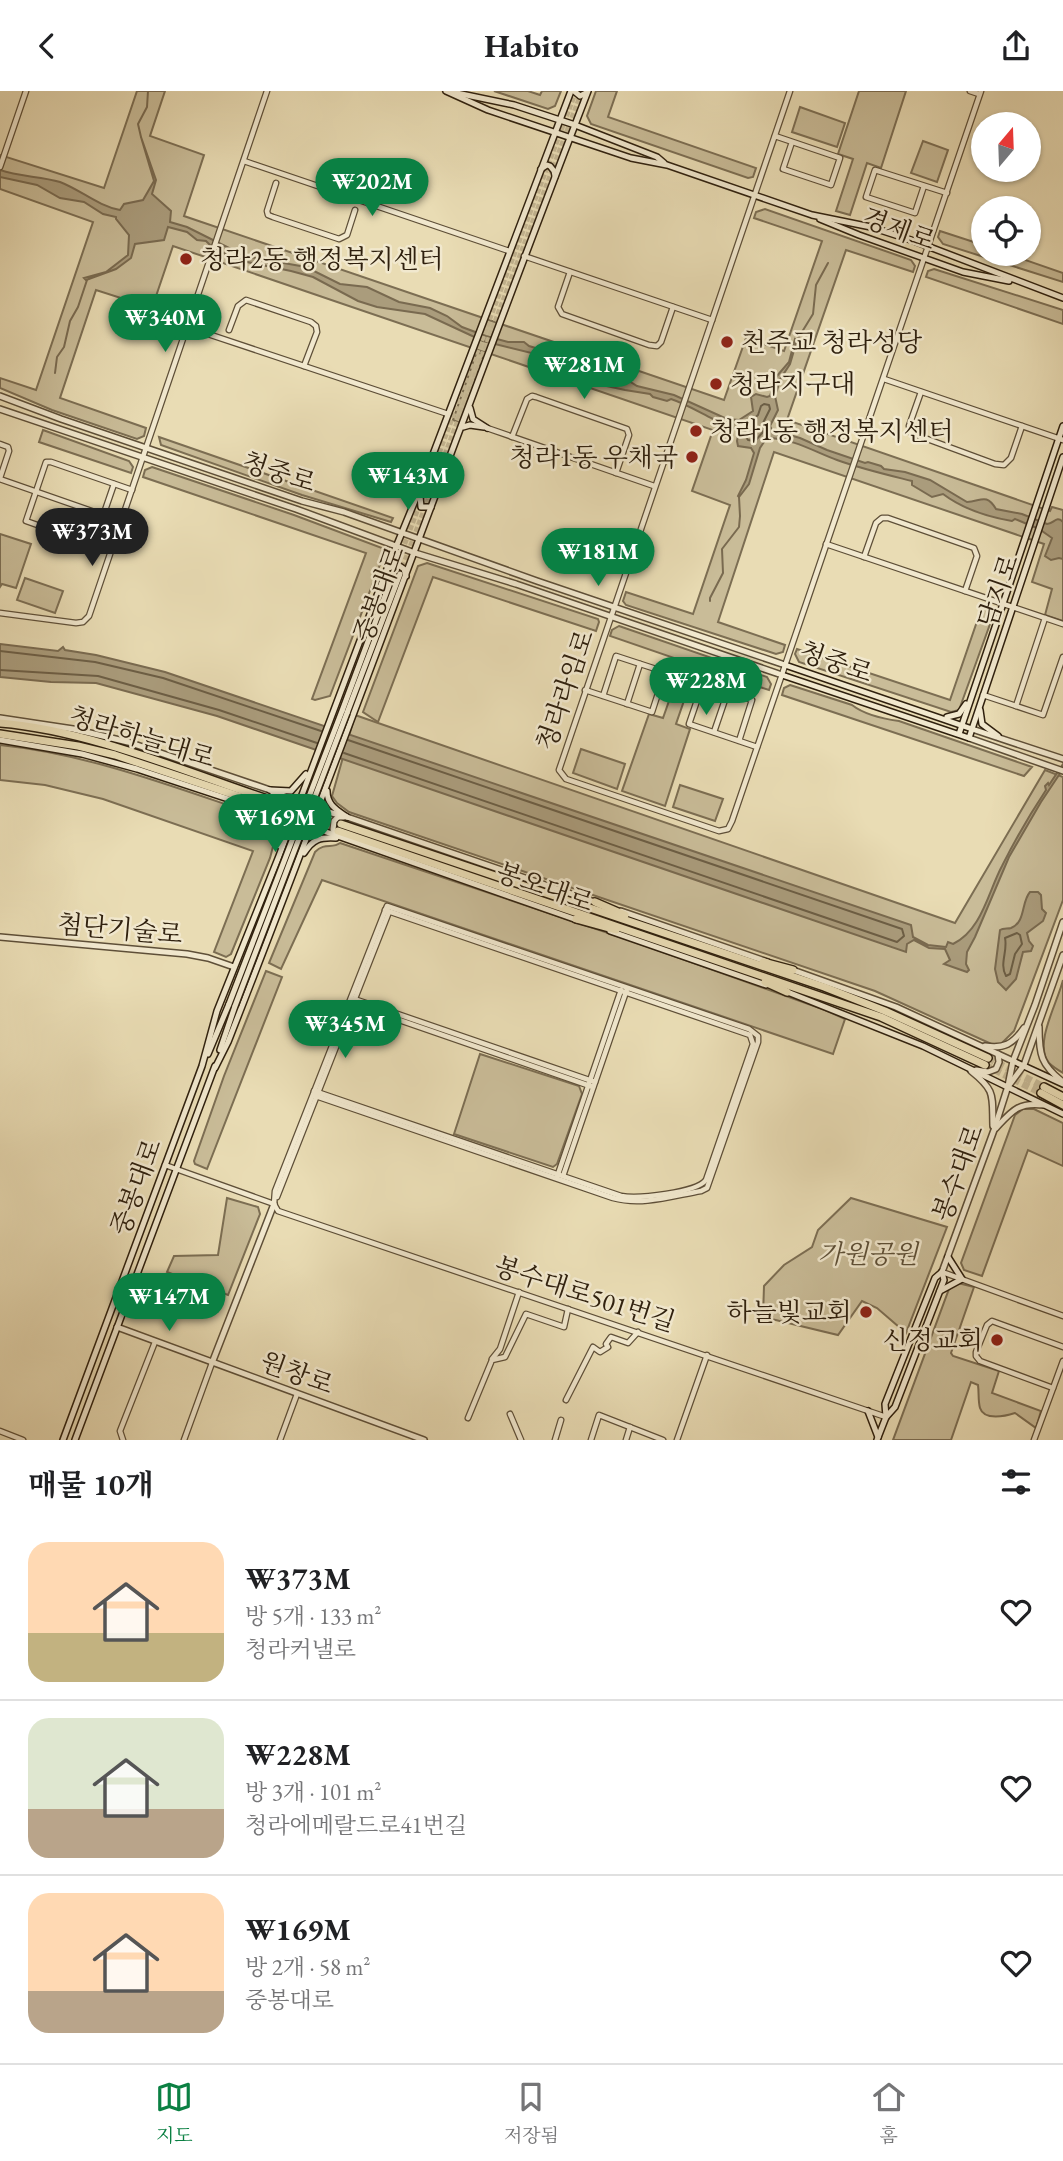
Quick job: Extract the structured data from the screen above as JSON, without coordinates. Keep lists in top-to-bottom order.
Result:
{
  "streets": {
    "highway": ["청라하늘대로", "봉오대로"],
    "main road": [
      "경제로",
      "청중로",
      "담지로",
      "중봉대로",
      "첨단기술로",
      "봉수대로",
      "원창로"
    ],
    "street": ["청라라임로", "봉수대로501번길"]
  },
  "crossings": [
    ["경제로", "중봉대로"],
    ["청중로", "담지로"],
    ["청중로", "중봉대로"],
    ["청중로", "청라라임로"],
    ["중봉대로", "봉오대로"],
    ["중봉대로", "첨단기술로"],
    ["중봉대로", "봉수대로501번길"],
    ["중봉대로", "원창로"],
    ["청라하늘대로", "봉오대로"],
    ["봉오대로", "봉수대로"],
    ["봉수대로", "봉수대로501번길"]
  ],
  "parks": ["가원공원"],
  "places": [
    "청라2동 행정복지센터",
    "천주교 청라성당",
    "청라지구대",
    "청라1동 행정복지센터",
    "청라1동 우채국",
    "하늘빛교회",
    "신정교회"
  ],
  "north": "top",
  "page": {
    "header": "Habito",
    "price": [
      "₩202M",
      "₩340M",
      "₩281M",
      "₩143M",
      "₩373M",
      "₩181M",
      "₩228M",
      "₩169M",
      "₩345M",
      "₩147M"
    ],
    "heading": "매물 10개",
    "list": [
      {
        "name": "₩373M",
        "note": "방 5개 · 133 m² · 청라커낼로"
      },
      {
        "name": "₩228M",
        "note": "방 3개 · 101 m² · 청라에메랄드로41번길"
      },
      {
        "name": "₩169M",
        "note": "방 2개 · 58 m² · 중봉대로"
      }
    ],
    "tabs": ["지도", "저장됨", "홈"]
  }
}
